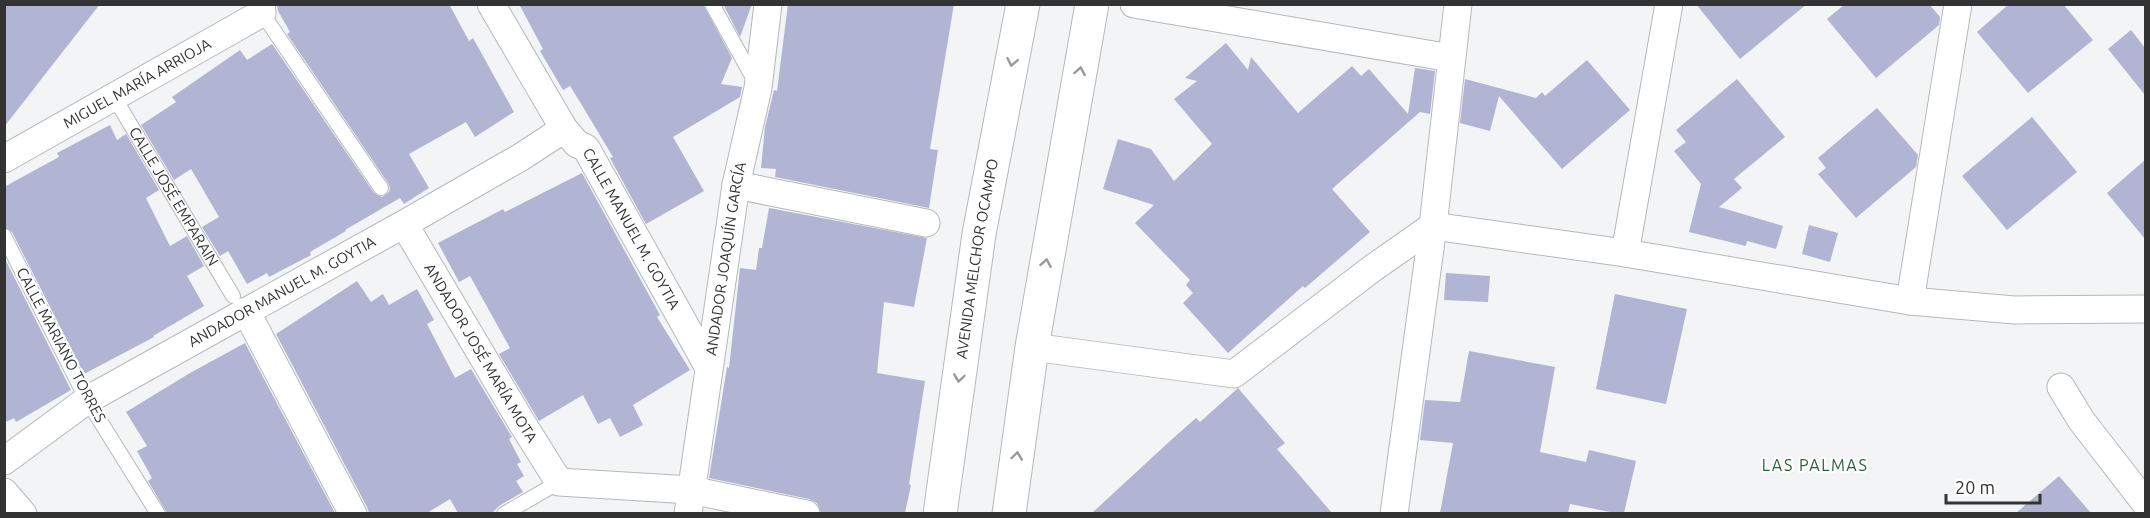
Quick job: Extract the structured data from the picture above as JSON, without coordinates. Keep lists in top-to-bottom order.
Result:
{
  "streets": {
    "main road": ["AVENIDA MELCHOR OCAMPO"],
    "street": [
      "MIGUEL MARÍA ARRIOJA",
      "CALLE JOSÉ EMPARAIN",
      "CALLE MANUEL M. GOYTIA",
      "ANDADOR JOAQUÍN GARCÍA",
      "ANDADOR MANUEL M. GOYTIA",
      "ANDADOR JOSÉ MARÍA MOTA"
    ],
    "lane": ["CALLE MARIANO TORRES"]
  },
  "crossings": [
    ["MIGUEL MARÍA ARRIOJA", "CALLE JOSÉ EMPARAIN"],
    ["CALLE JOSÉ EMPARAIN", "ANDADOR MANUEL M. GOYTIA"],
    ["CALLE MANUEL M. GOYTIA", "ANDADOR JOAQUÍN GARCÍA"],
    ["CALLE MANUEL M. GOYTIA", "ANDADOR MANUEL M. GOYTIA"],
    ["ANDADOR MANUEL M. GOYTIA", "CALLE MARIANO TORRES"],
    ["ANDADOR MANUEL M. GOYTIA", "ANDADOR JOSÉ MARÍA MOTA"]
  ],
  "districts": ["LAS PALMAS"],
  "scale_bar": "20 m"
}
